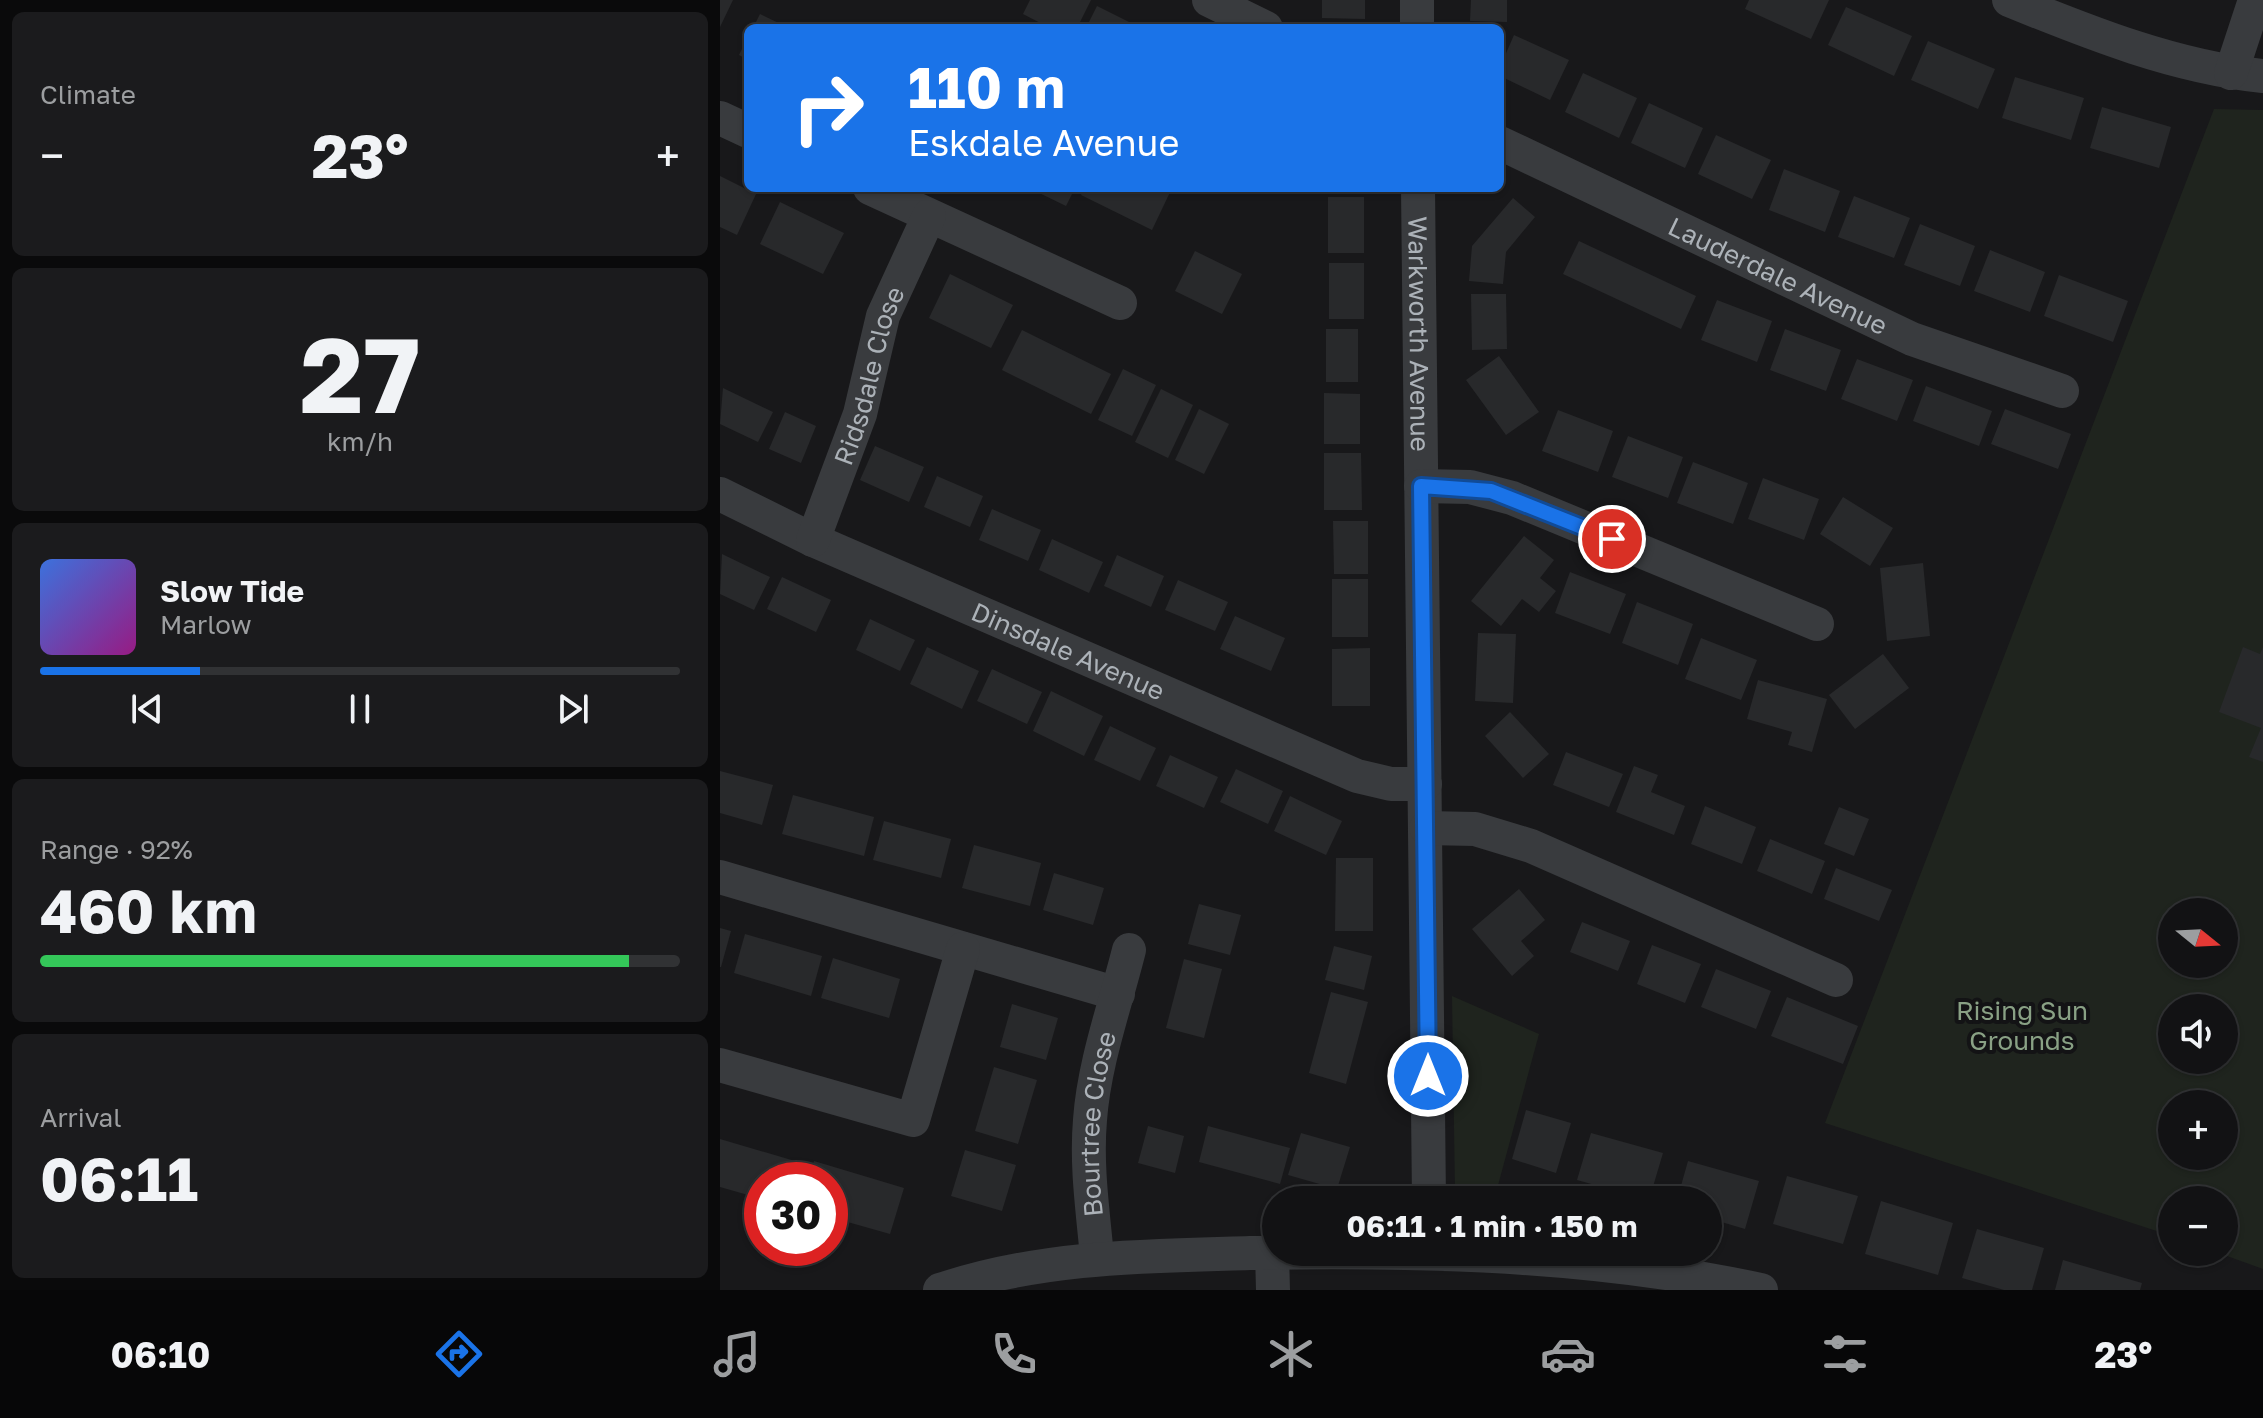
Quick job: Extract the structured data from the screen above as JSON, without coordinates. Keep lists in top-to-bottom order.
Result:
{
  "streets": {
    "street": [
      "Lauderdale Avenue",
      "Warkworth Avenue",
      "Ridsdale Close",
      "Dinsdale Avenue",
      "Bourtree Close"
    ]
  },
  "crossings": [
    ["Warkworth Avenue", "Dinsdale Avenue"],
    ["Ridsdale Close", "Dinsdale Avenue"]
  ],
  "parks": ["Rising Sun Grounds"],
  "north": "right",
  "page": {
    "tile": [
      "Climate",
      ["27", "km/h"],
      ["Range · 92%", "460 km"],
      ["Arrival", "06:11"]
    ],
    "turn": ["110 m", "Eskdale Avenue"],
    "heat": ["−", "23°", "+"],
    "song": ["Slow Tide", "Marlow"],
    "map_buttons": ["+", "−"],
    "limit": "30",
    "trip": "06:11 · 1 min · 150 m",
    "tabs": ["06:10", "23°"]
  }
}
